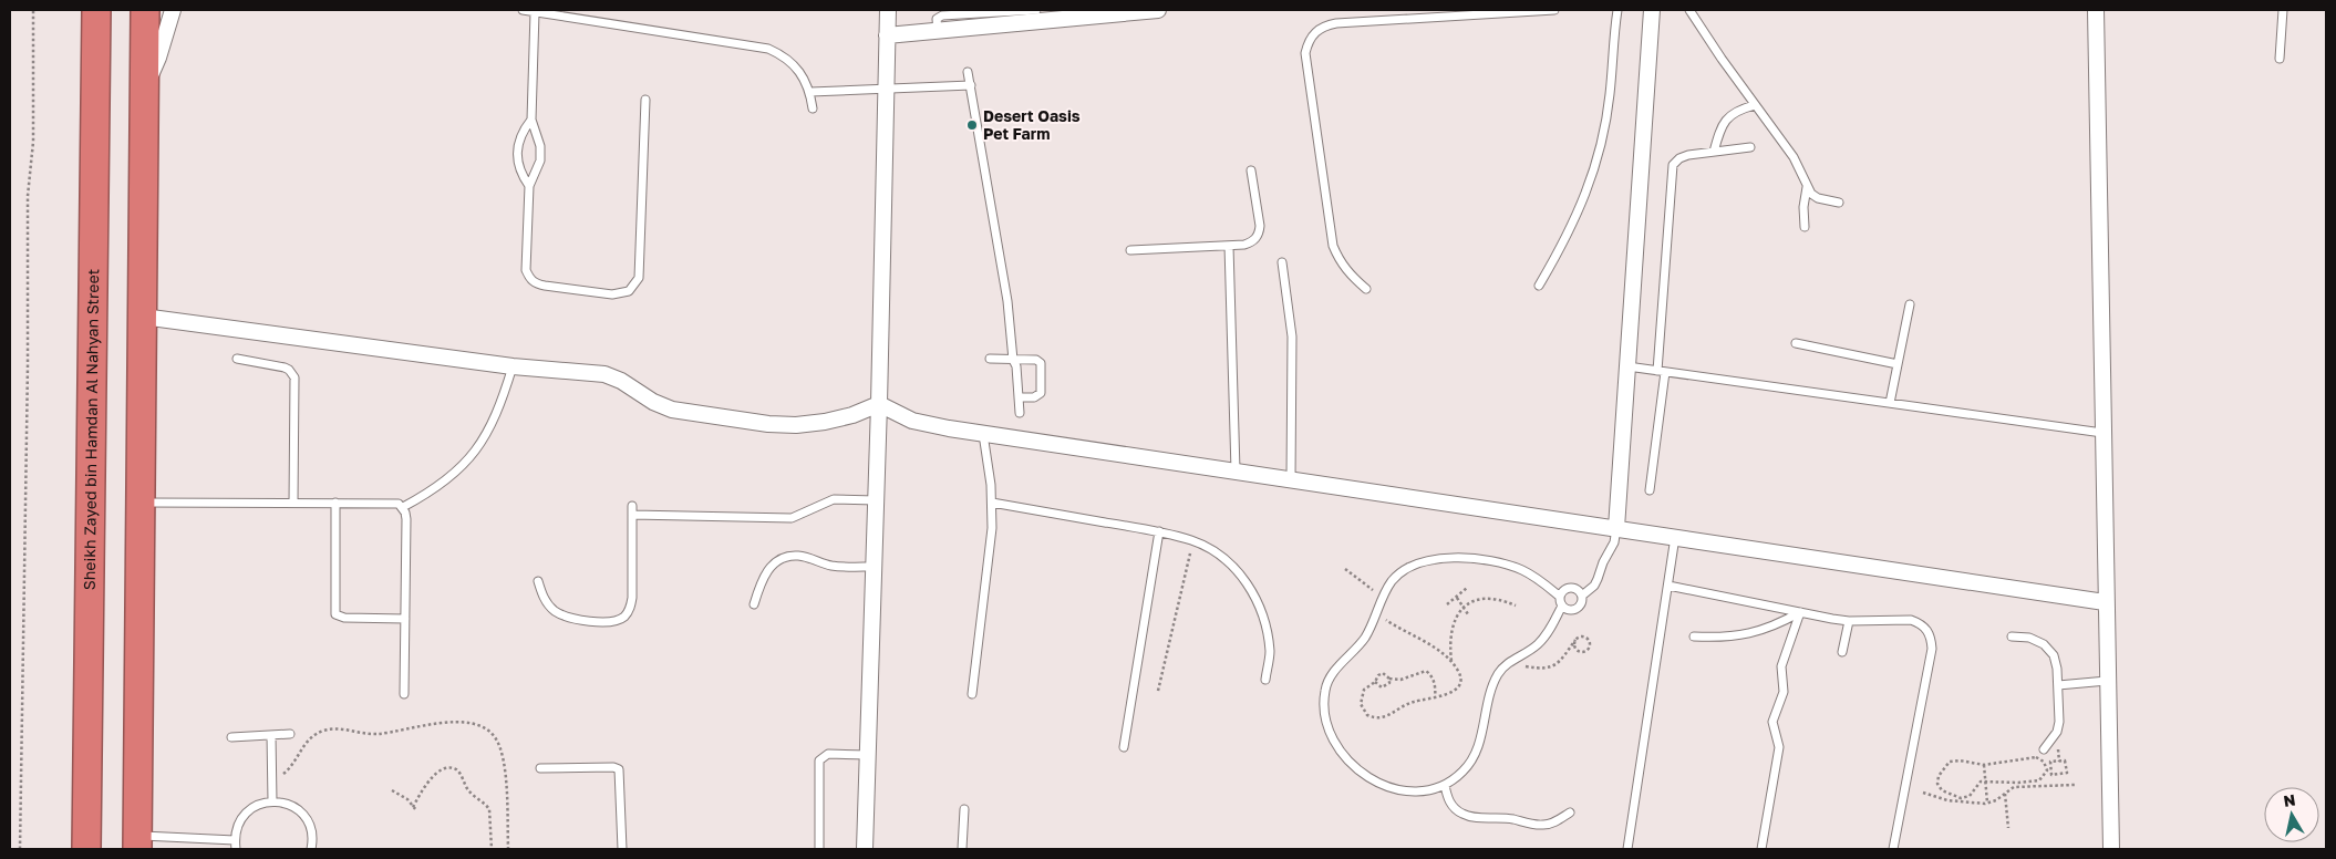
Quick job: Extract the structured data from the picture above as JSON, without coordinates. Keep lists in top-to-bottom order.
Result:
{
  "streets": {
    "highway": ["Sheikh Zayed bin Hamdan Al Nahyan Street"]
  },
  "places": ["Desert Oasis Pet Farm"],
  "north": "top"
}
